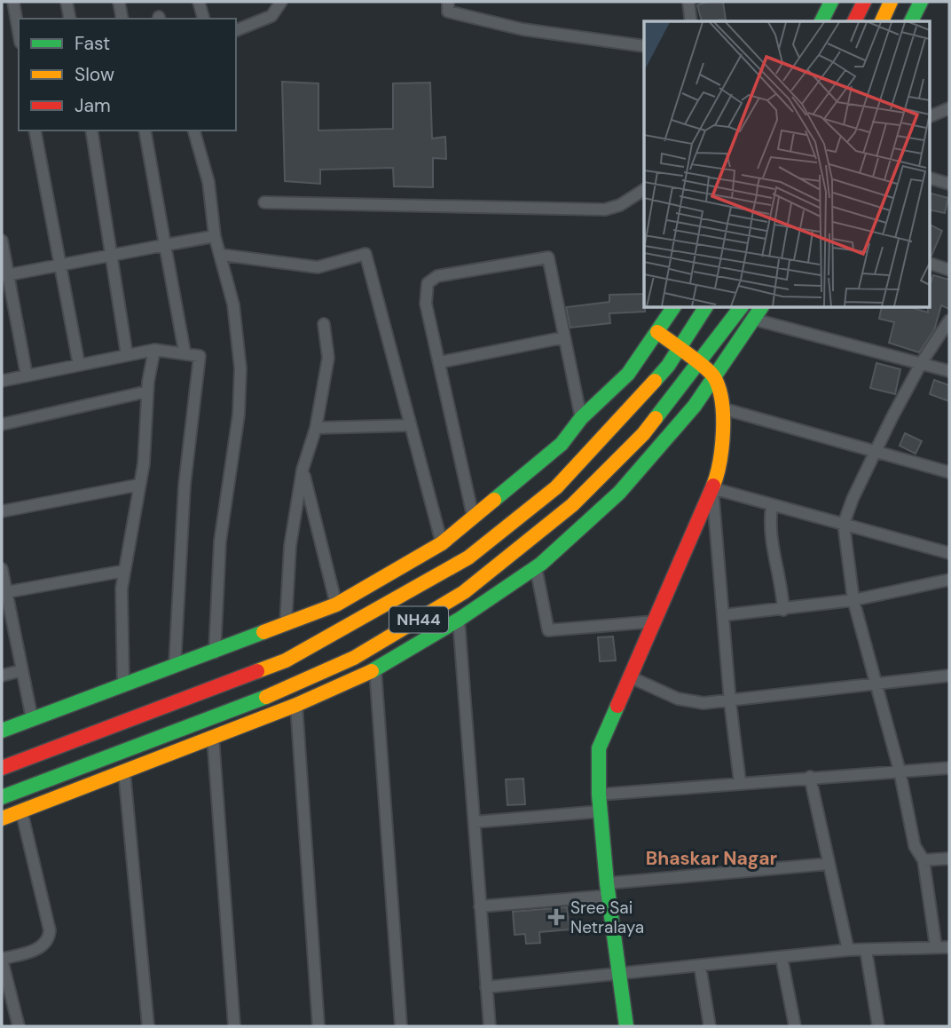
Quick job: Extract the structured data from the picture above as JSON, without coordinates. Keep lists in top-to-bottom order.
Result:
{
  "streets": {
    "main road": ["NH44"]
  },
  "districts": ["Bhaskar Nagar"],
  "places": {
    "health": ["Sree Sai Netralaya"]
  },
  "legend": ["Fast", "Slow", "Jam"]
}
